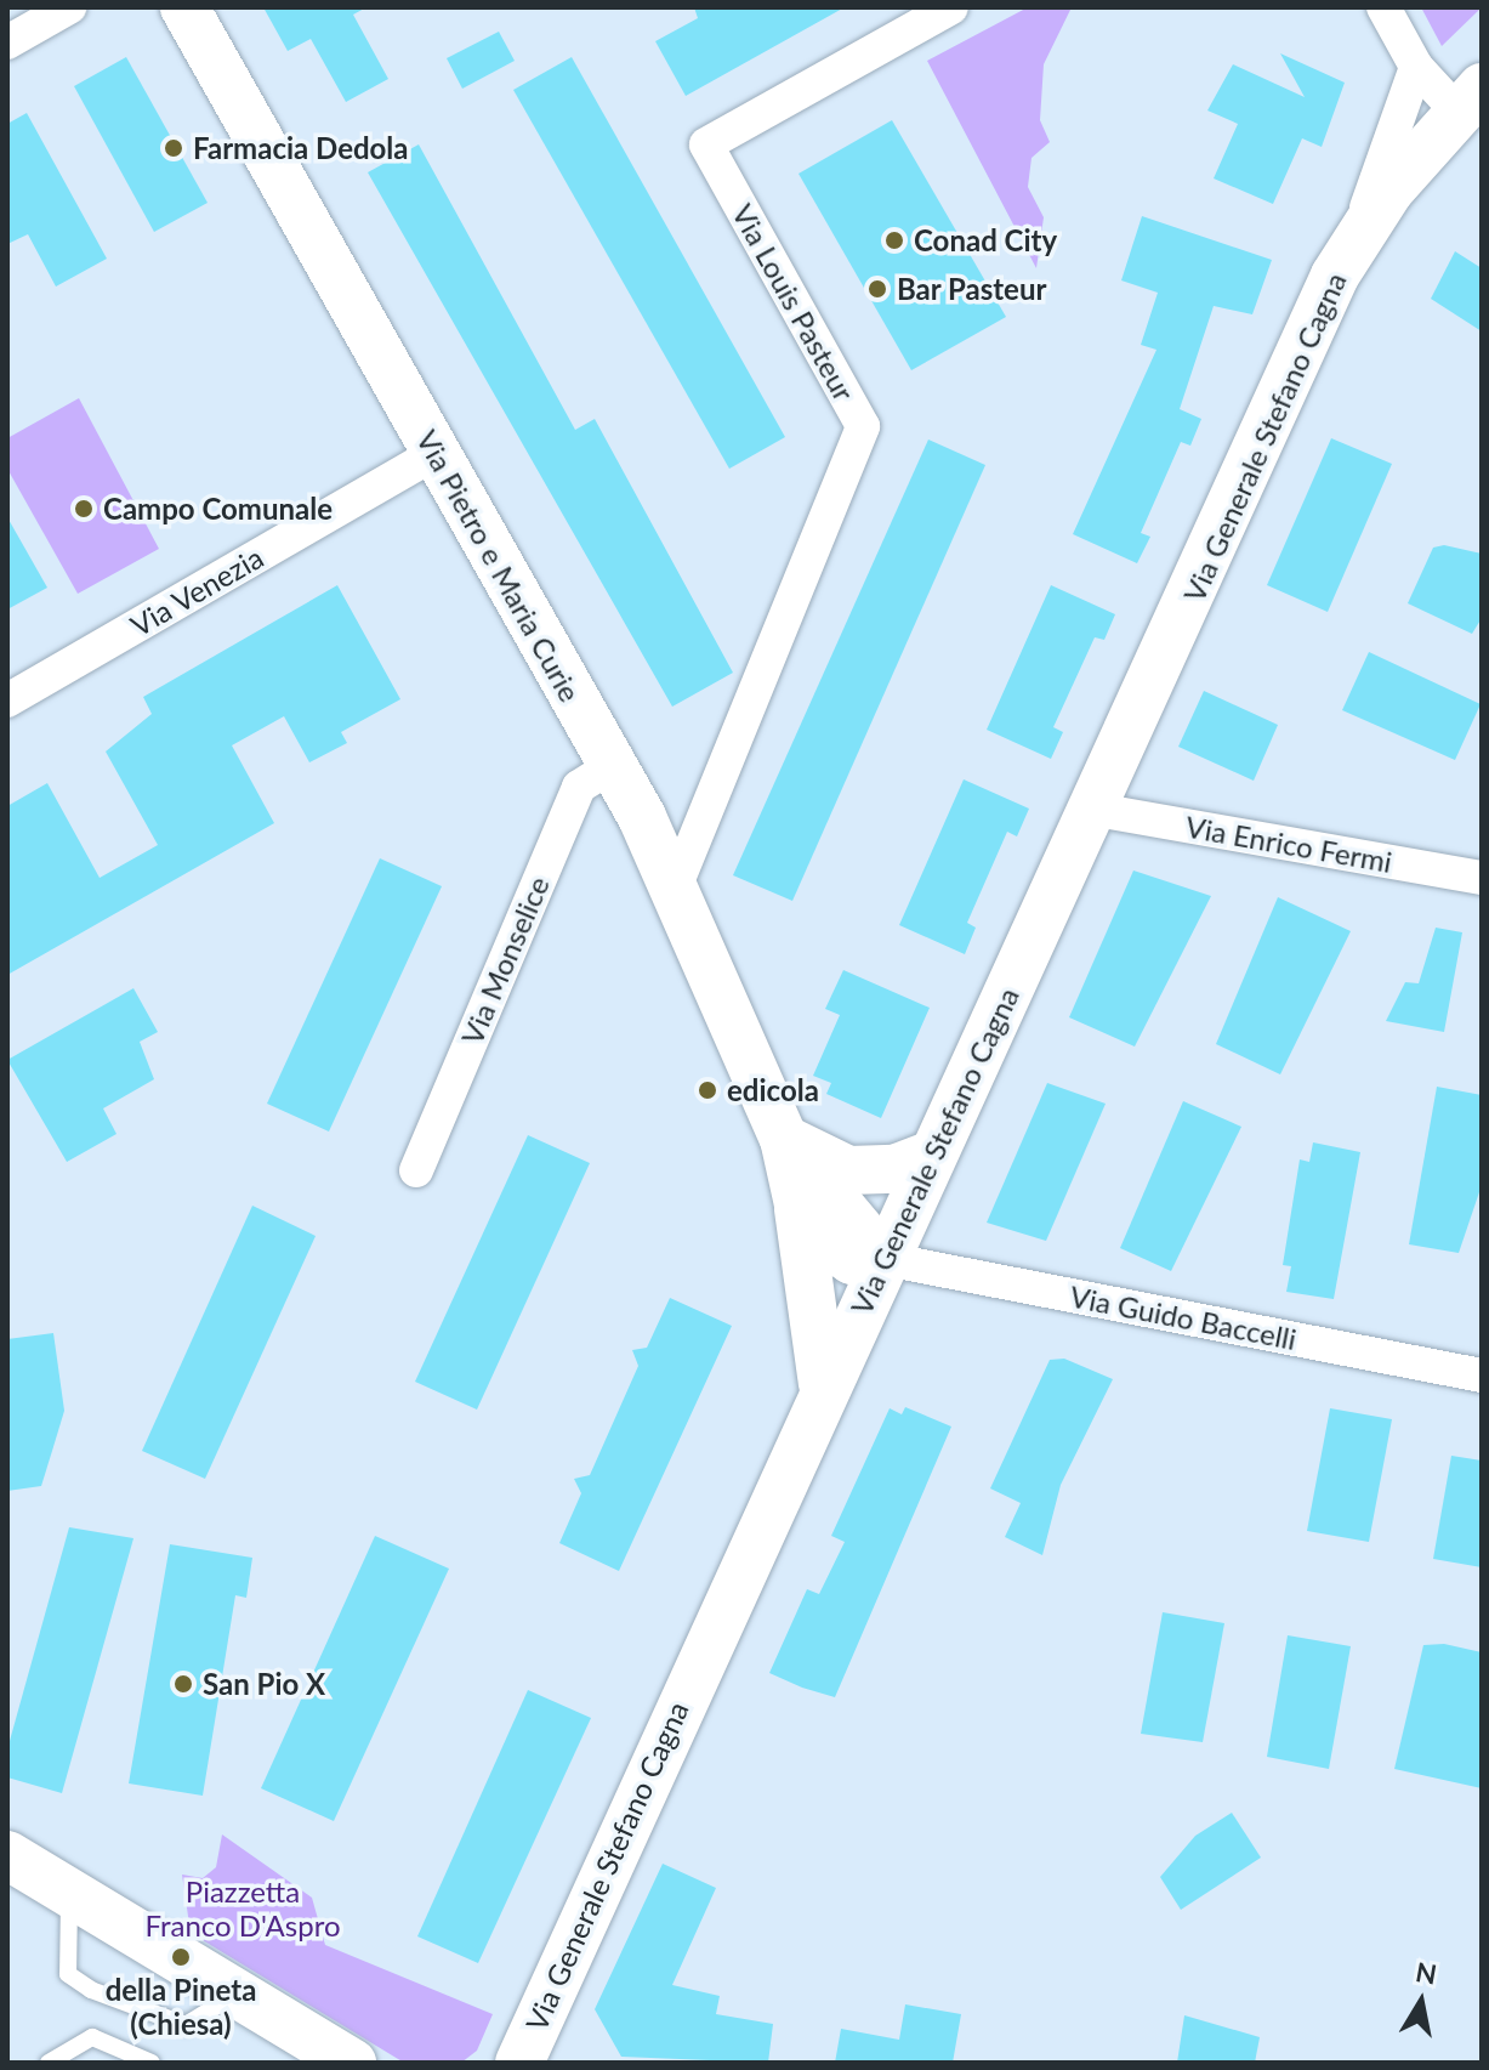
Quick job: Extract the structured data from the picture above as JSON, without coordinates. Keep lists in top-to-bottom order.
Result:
{
  "streets": {
    "street": [
      "Via Louis Pasteur",
      "Via Generale Stefano Cagna",
      "Via Pietro e Maria Curie",
      "Via Venezia",
      "Via Enrico Fermi",
      "Via Monselice",
      "Via Guido Baccelli"
    ]
  },
  "crossings": [
    ["Via Louis Pasteur", "Via Pietro e Maria Curie"],
    ["Via Generale Stefano Cagna", "Via Pietro e Maria Curie"],
    ["Via Generale Stefano Cagna", "Via Enrico Fermi"],
    ["Via Generale Stefano Cagna", "Via Guido Baccelli"],
    ["Via Pietro e Maria Curie", "Via Venezia"],
    ["Via Pietro e Maria Curie", "Via Monselice"],
    ["Via Pietro e Maria Curie", "Via Guido Baccelli"]
  ],
  "parks": ["Piazzetta Franco D'Aspro"],
  "places": [
    "Farmacia Dedola",
    "Conad City",
    "Bar Pasteur",
    "Campo Comunale",
    "edicola",
    "San Pio X",
    "della Pineta (Chiesa)"
  ],
  "north": "top"
}
